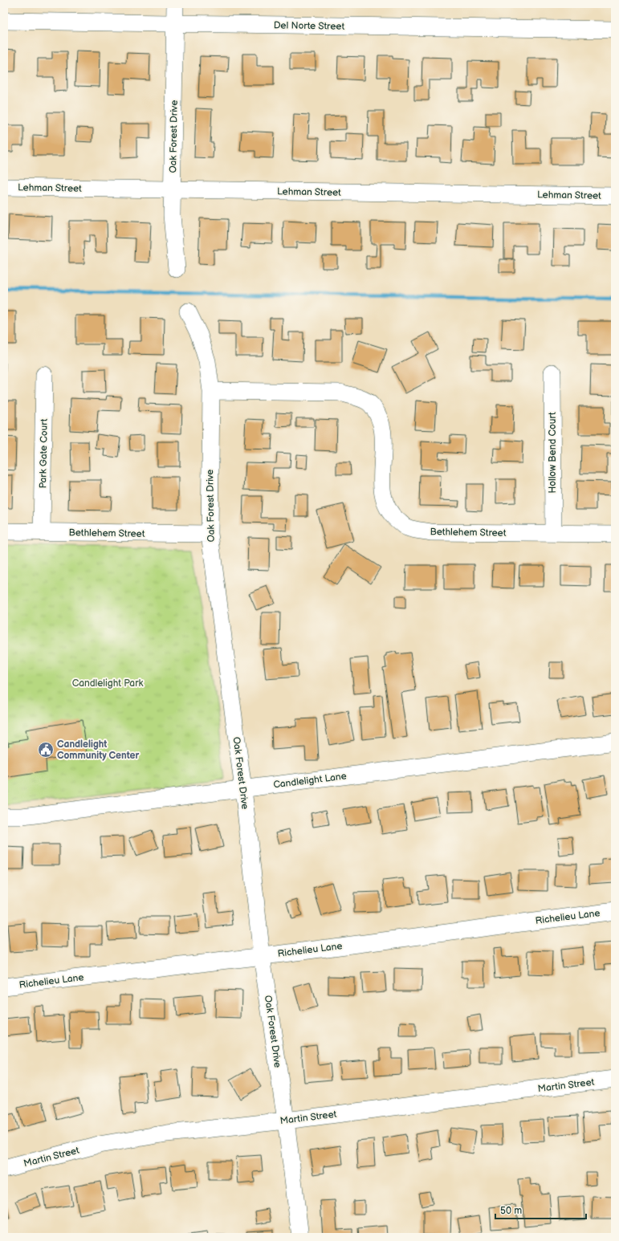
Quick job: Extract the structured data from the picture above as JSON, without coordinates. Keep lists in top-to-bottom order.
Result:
{
  "streets": {
    "street": [
      "Del Norte Street",
      "Oak Forest Drive",
      "Lehman Street",
      "Hollow Bend Court",
      "Park Gate Court",
      "Bethlehem Street",
      "Candlelight Lane",
      "Richelieu Lane",
      "Martin Street"
    ]
  },
  "crossings": [
    ["Del Norte Street", "Oak Forest Drive"],
    ["Oak Forest Drive", "Lehman Street"],
    ["Oak Forest Drive", "Bethlehem Street"],
    ["Oak Forest Drive", "Candlelight Lane"],
    ["Oak Forest Drive", "Richelieu Lane"],
    ["Oak Forest Drive", "Martin Street"],
    ["Hollow Bend Court", "Bethlehem Street"],
    ["Park Gate Court", "Bethlehem Street"]
  ],
  "parks": ["Candlelight Park"],
  "places": {
    "public building": ["Candlelight Community Center"]
  },
  "scale_bar": "50 m"
}
